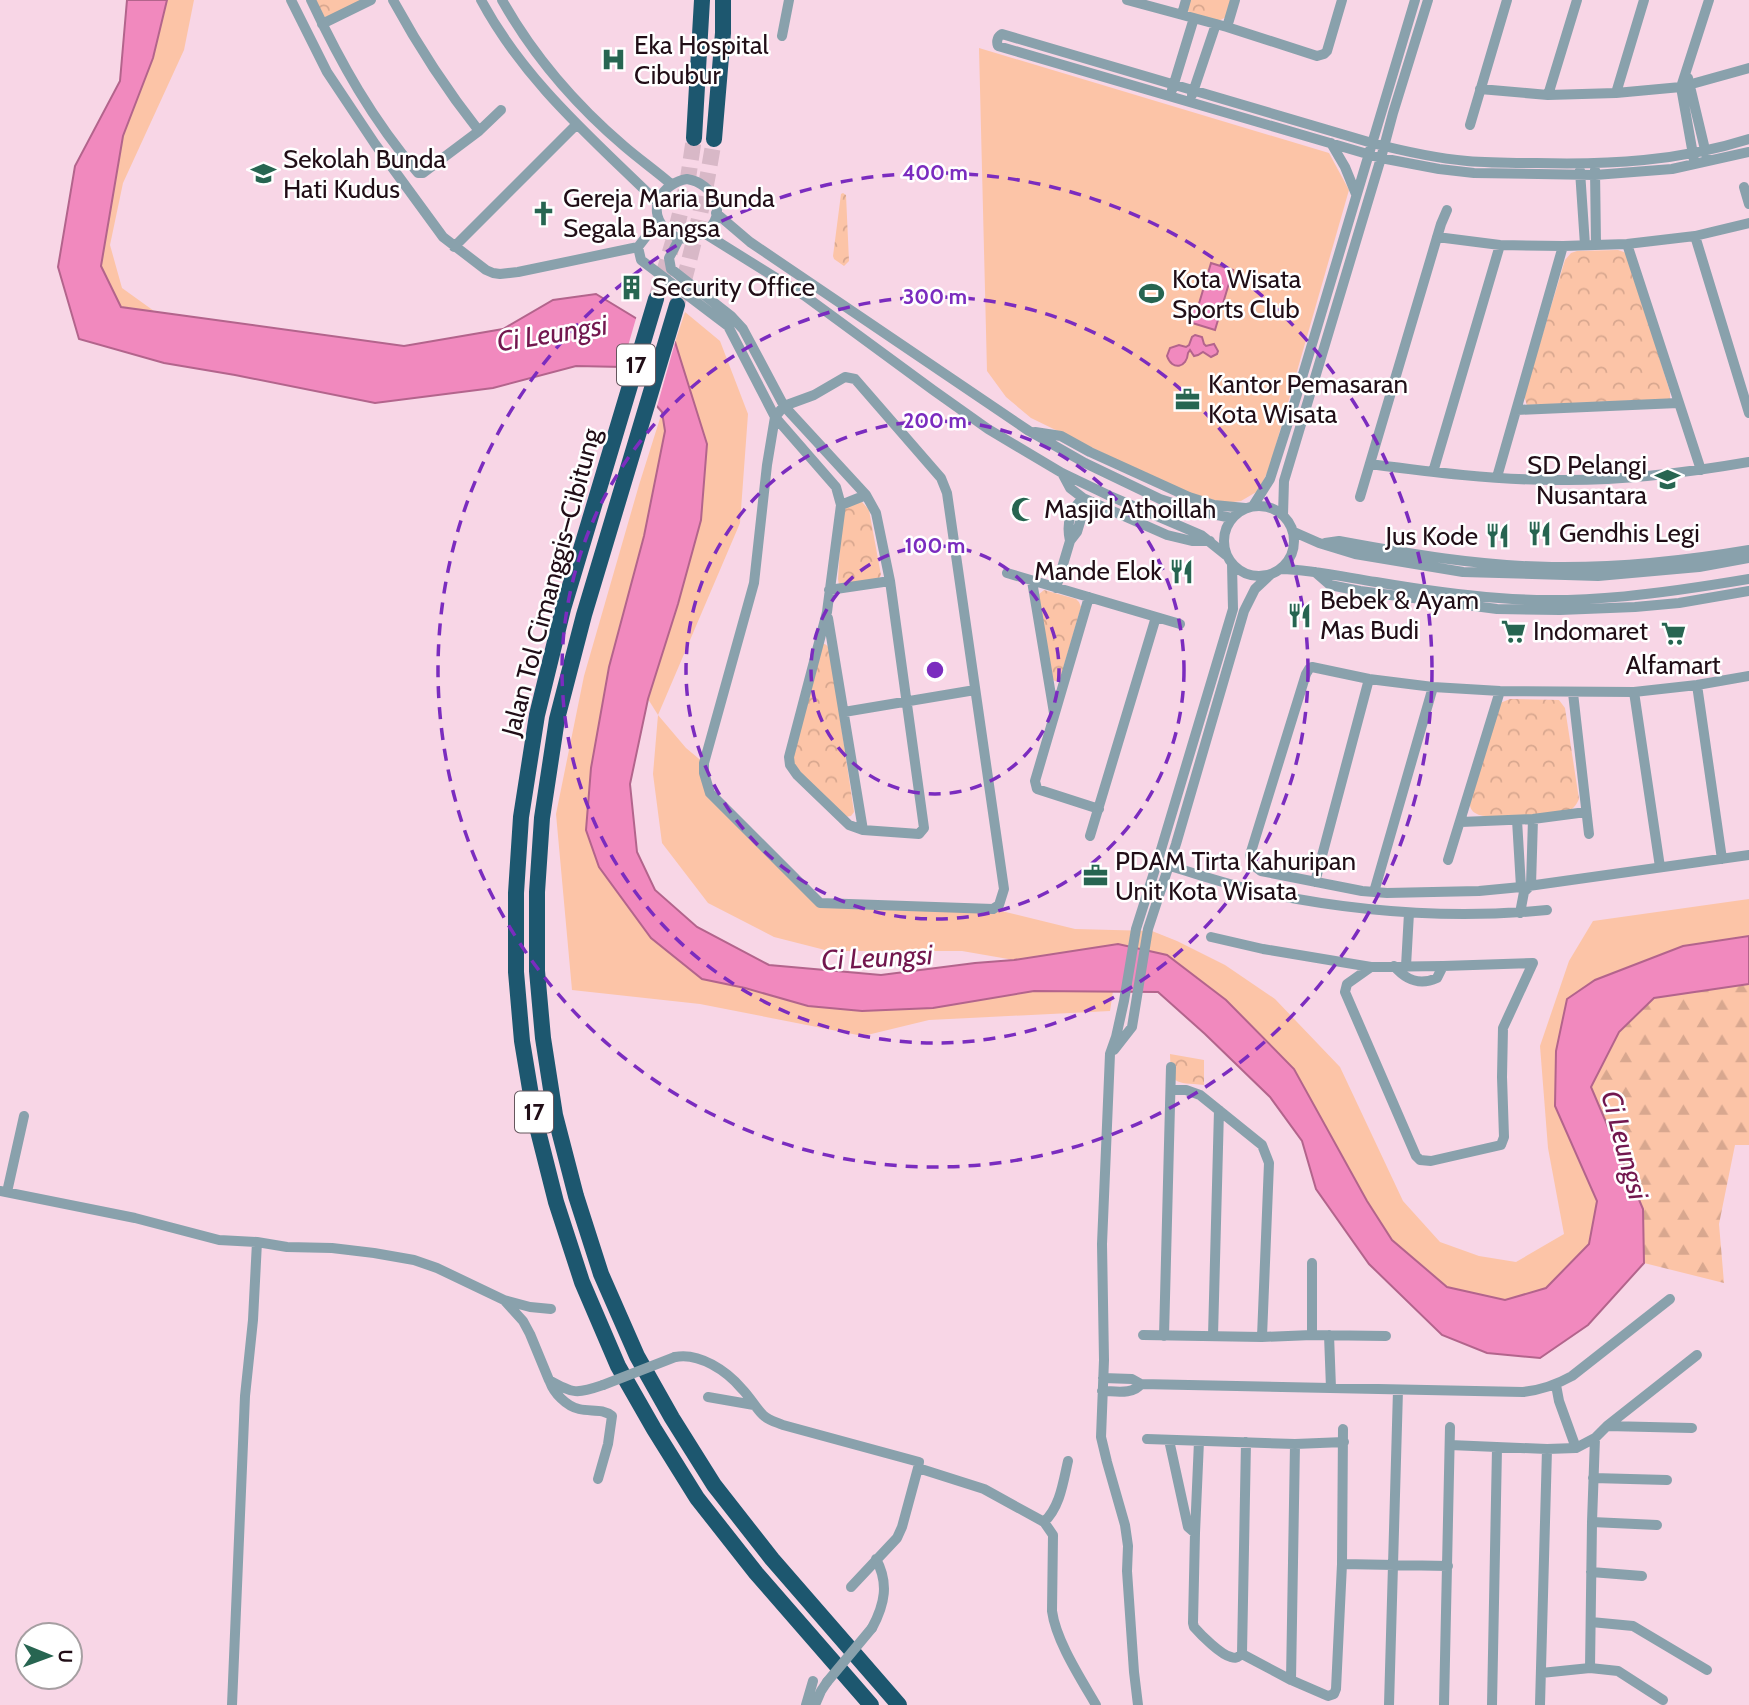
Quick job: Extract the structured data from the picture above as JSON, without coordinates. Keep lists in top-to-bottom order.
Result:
{
  "streets": {
    "highway": ["17", "Jalan Tol Cimanggis–Cibitung"]
  },
  "water": ["Ci Leungsi"],
  "places": {
    "hospital": ["Eka Hospital Cibubur"],
    "school or university": ["Sekolah Bunda Hati Kudus", "SD Pelangi Nusantara"],
    "church": ["Gereja Maria Bunda Segala Bangsa"],
    "building": ["Security Office"],
    "sports": ["Kota Wisata Sports Club"],
    "office": ["Kantor Pemasaran Kota Wisata", "PDAM Tirta Kahuripan Unit Kota Wisata"],
    "mosque": ["Masjid Athoillah"],
    "restaurant": [
      "Gendhis Legi",
      "Jus Kode",
      "Mande Elok",
      "Bebek & Ayam Mas Budi"
    ],
    "supermarket": ["Indomaret", "Alfamart"]
  },
  "north": "right",
  "rings": [
    "400 m",
    "300 m",
    "200 m",
    "100 m"
  ]
}
